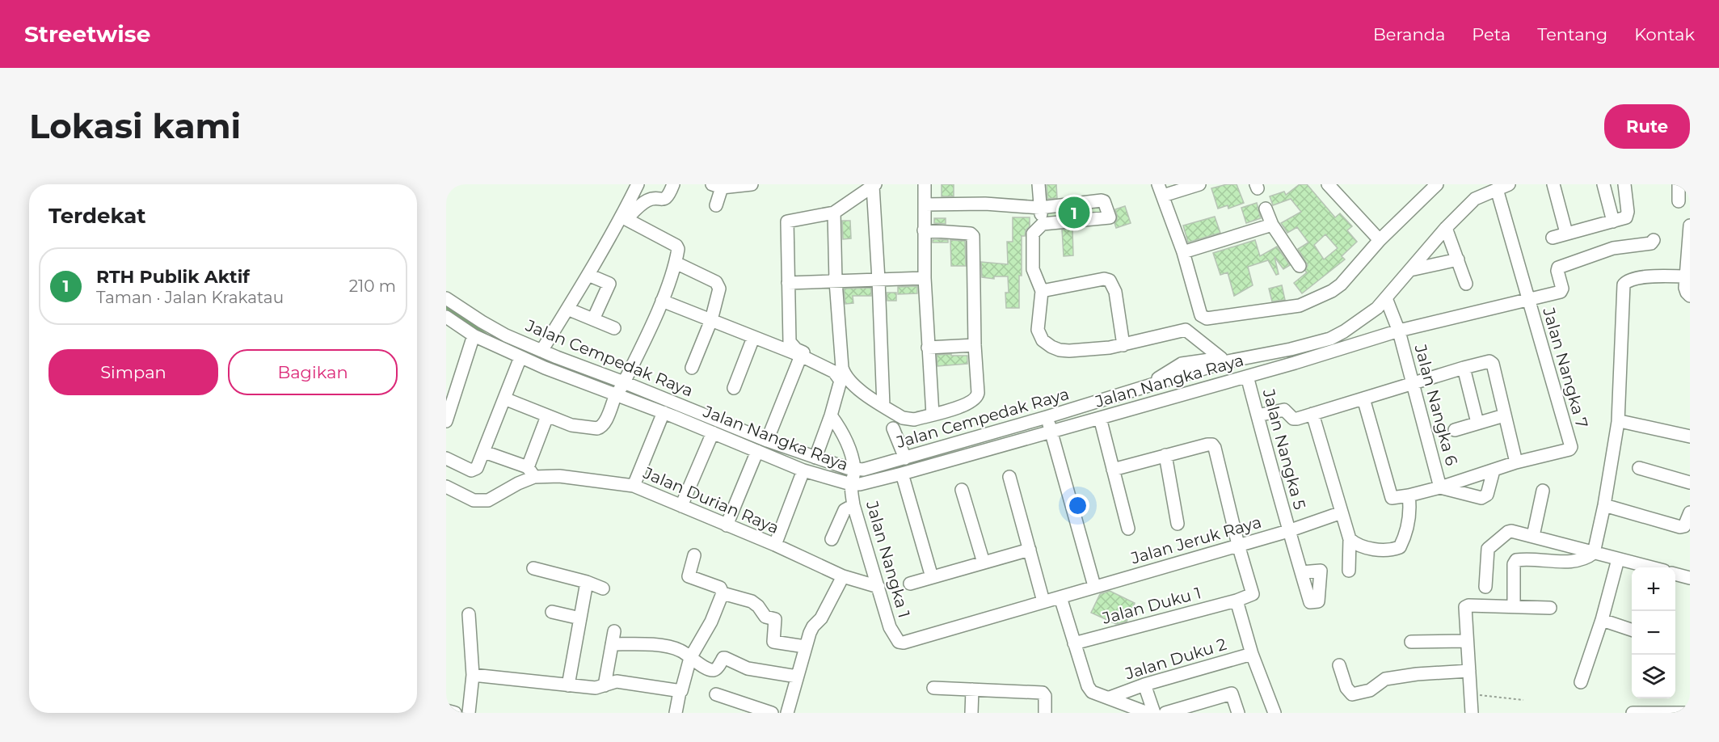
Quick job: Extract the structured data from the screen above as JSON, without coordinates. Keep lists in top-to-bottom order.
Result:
{
  "streets": {
    "street": [
      "Jalan Cempedak Raya",
      "Jalan Nangka 7",
      "Jalan Nangka Raya",
      "Jalan Nangka 6",
      "Jalan Nangka 5",
      "Jalan Durian Raya",
      "Jalan Jeruk Raya",
      "Jalan Nangka 1",
      "Jalan Duku 1",
      "Jalan Duku 2"
    ]
  },
  "crossings": [
    ["Jalan Cempedak Raya", "Jalan Nangka 7"],
    ["Jalan Cempedak Raya", "Jalan Nangka 6"],
    ["Jalan Nangka 7", "Jalan Nangka Raya"],
    ["Jalan Nangka Raya", "Jalan Nangka 6"],
    ["Jalan Nangka Raya", "Jalan Nangka 5"],
    ["Jalan Nangka Raya", "Jalan Nangka 1"],
    ["Jalan Nangka 5", "Jalan Jeruk Raya"],
    ["Jalan Durian Raya", "Jalan Nangka 1"],
    ["Jalan Jeruk Raya", "Jalan Nangka 1"]
  ],
  "page": {
    "header": "Streetwise",
    "nav": [
      "Beranda",
      "Peta",
      "Tentang",
      "Kontak"
    ],
    "buttons": [
      "Rute",
      ["Simpan", "Bagikan"]
    ],
    "title": "Lokasi kami",
    "heading": "Terdekat",
    "pins": "1",
    "list": [
      {
        "mark": "1",
        "name": "RTH Publik Aktif",
        "note": "Taman · Jalan Krakatau",
        "value": "210 m"
      }
    ],
    "map_buttons": ["+", "−"]
  }
}
